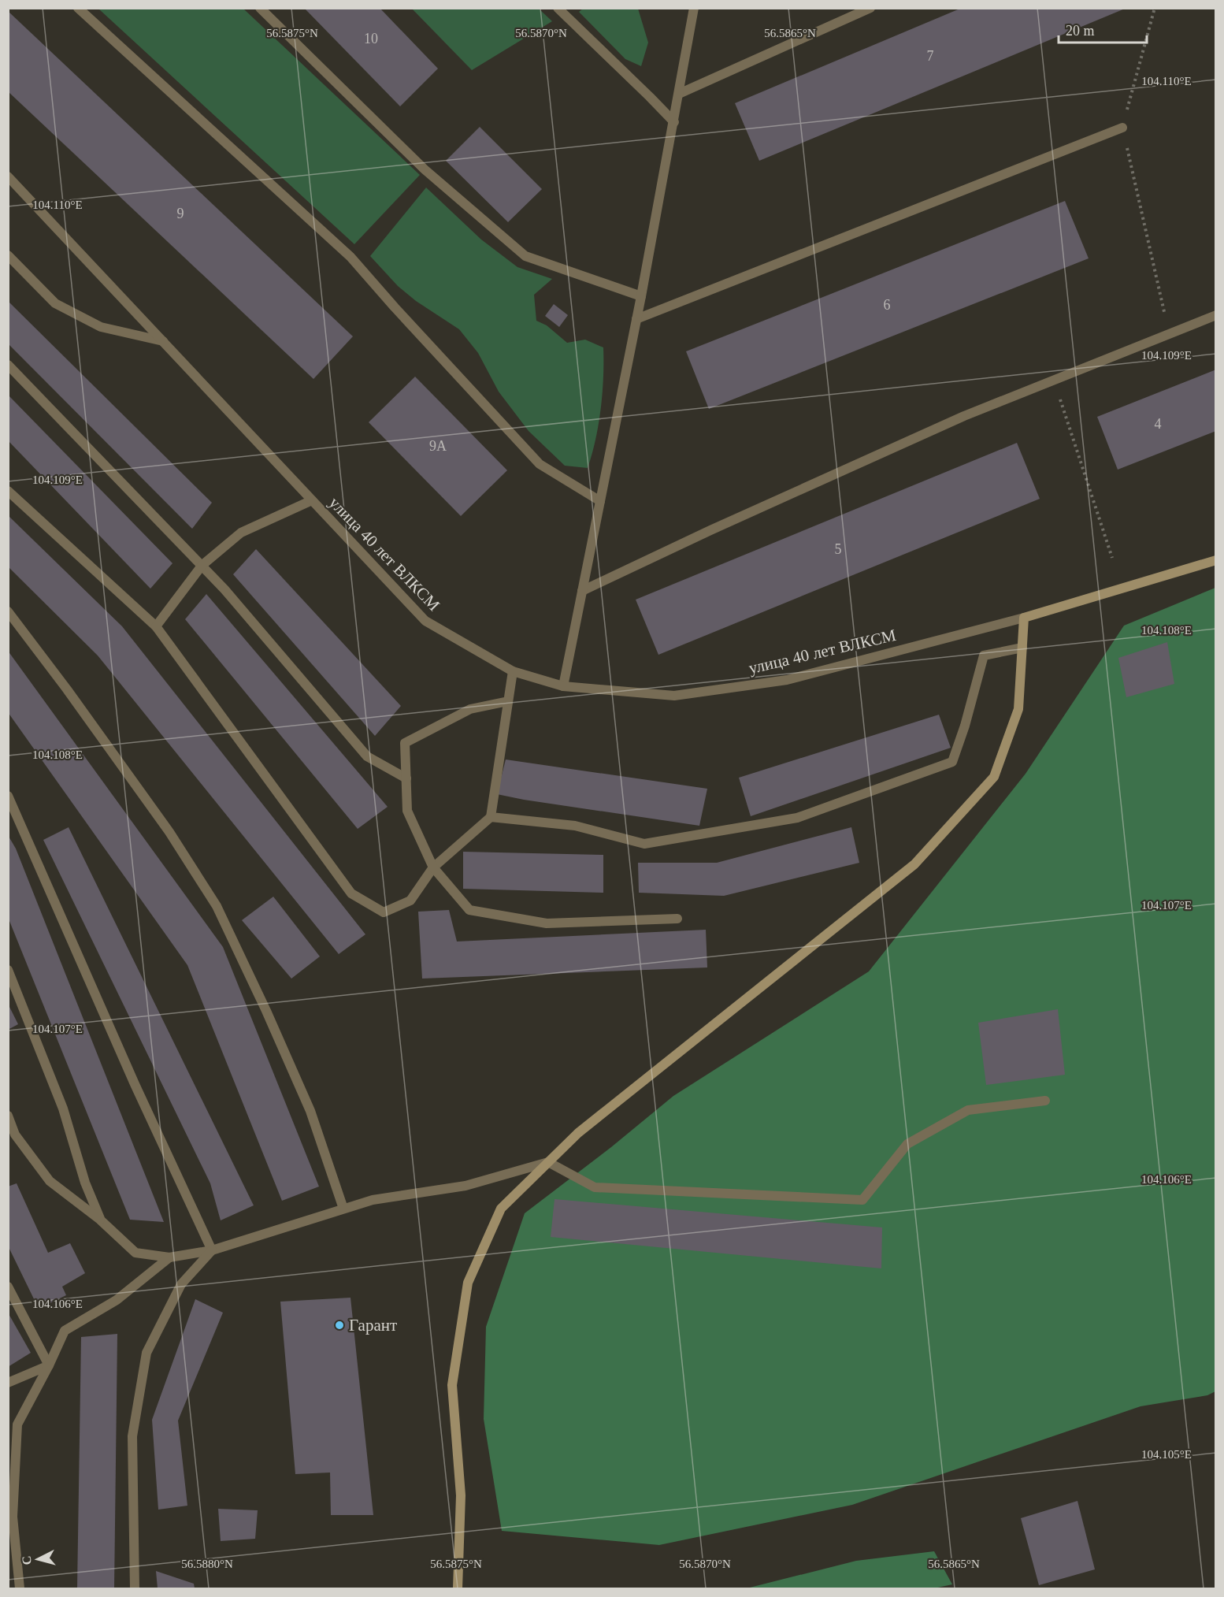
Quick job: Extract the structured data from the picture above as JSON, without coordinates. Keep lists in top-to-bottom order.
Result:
{
  "streets": {
    "street": ["улица 40 лет ВЛКСМ"]
  },
  "places": ["Гарант"],
  "house_numbers": [
    "10",
    "7",
    "9",
    "6",
    "4",
    "9А",
    "5"
  ],
  "scale_bar": "20 m",
  "north": "left",
  "coordinates": [
    "56.5875°N",
    "56.5870°N",
    "56.5865°N",
    "104.110°E",
    "104.109°E",
    "104.108°E",
    "104.107°E",
    "104.106°E",
    "104.105°E",
    "56.5880°N"
  ]
}
